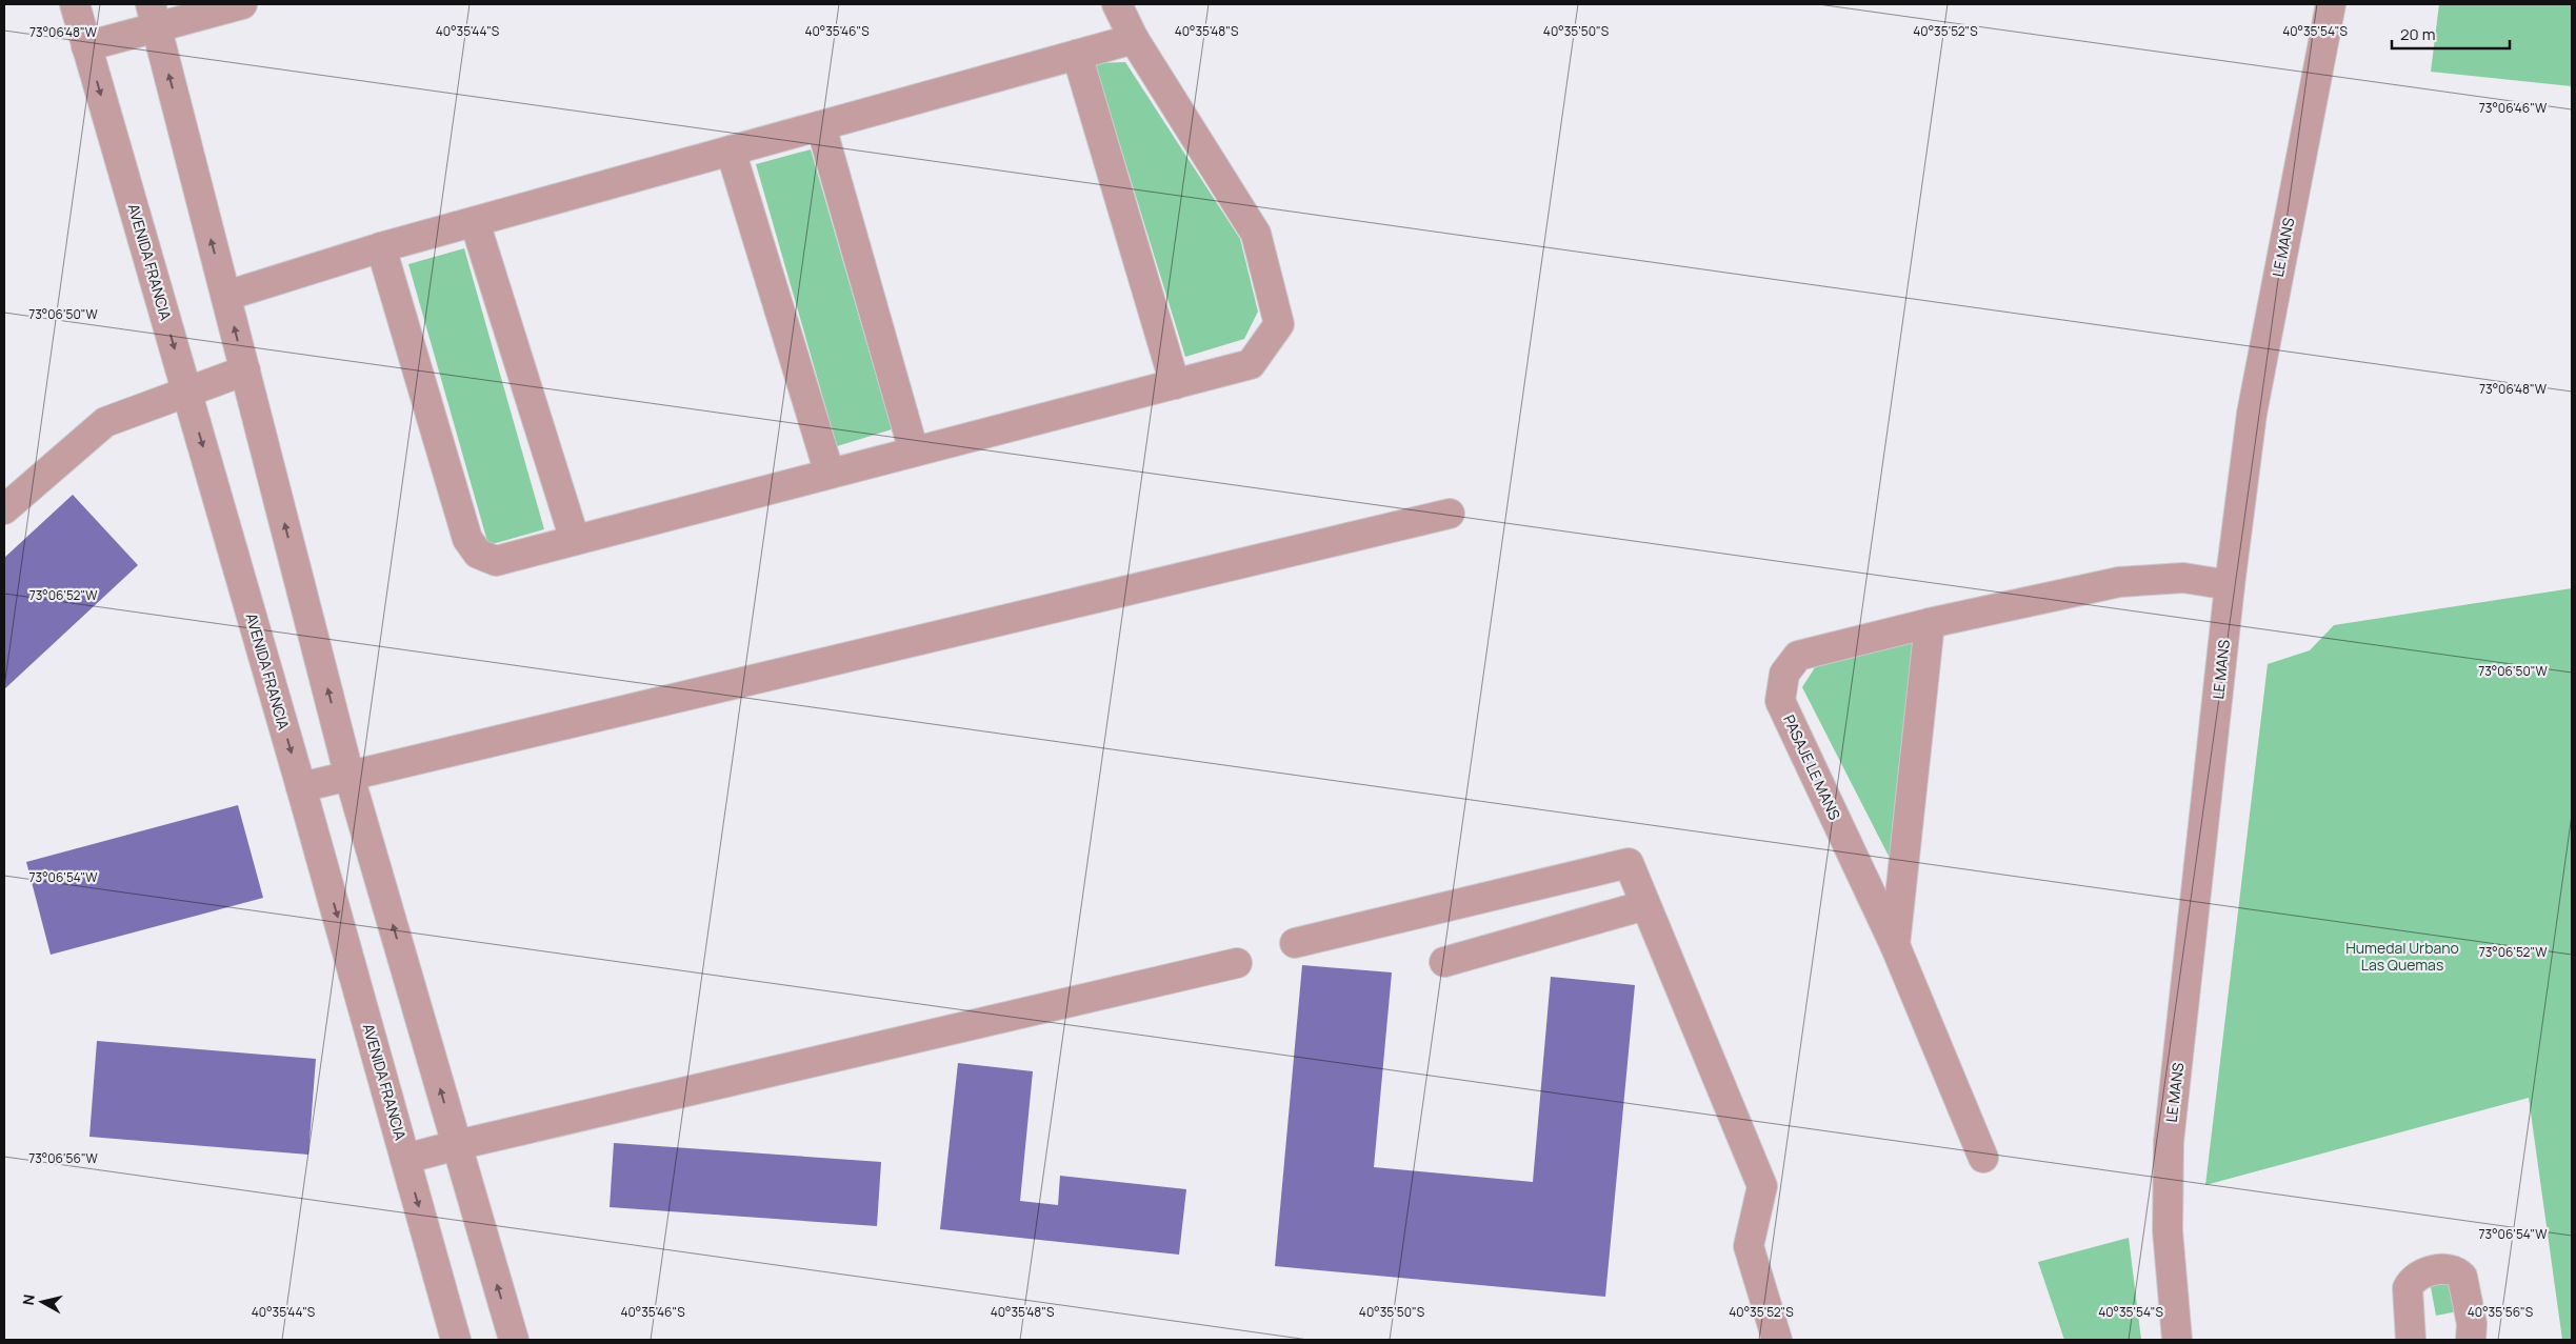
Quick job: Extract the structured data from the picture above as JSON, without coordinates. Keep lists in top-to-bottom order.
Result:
{
  "streets": {
    "street": ["LE MANS", "AVENIDA FRANCIA", "PASAJE LE MANS"]
  },
  "crossings": [
    ["LE MANS", "PASAJE LE MANS"]
  ],
  "parks": ["Humedal Urbano Las Quemas"],
  "scale_bar": "20 m",
  "north": "left",
  "coordinates": [
    "40°35'44\"S",
    "40°35'46\"S",
    "40°35'48\"S",
    "40°35'50\"S",
    "40°35'52\"S",
    "40°35'54\"S",
    "73°06'48\"W",
    "73°06'46\"W",
    "73°06'50\"W",
    "73°06'52\"W",
    "73°06'54\"W",
    "73°06'56\"W",
    "40°35'56\"S"
  ]
}
